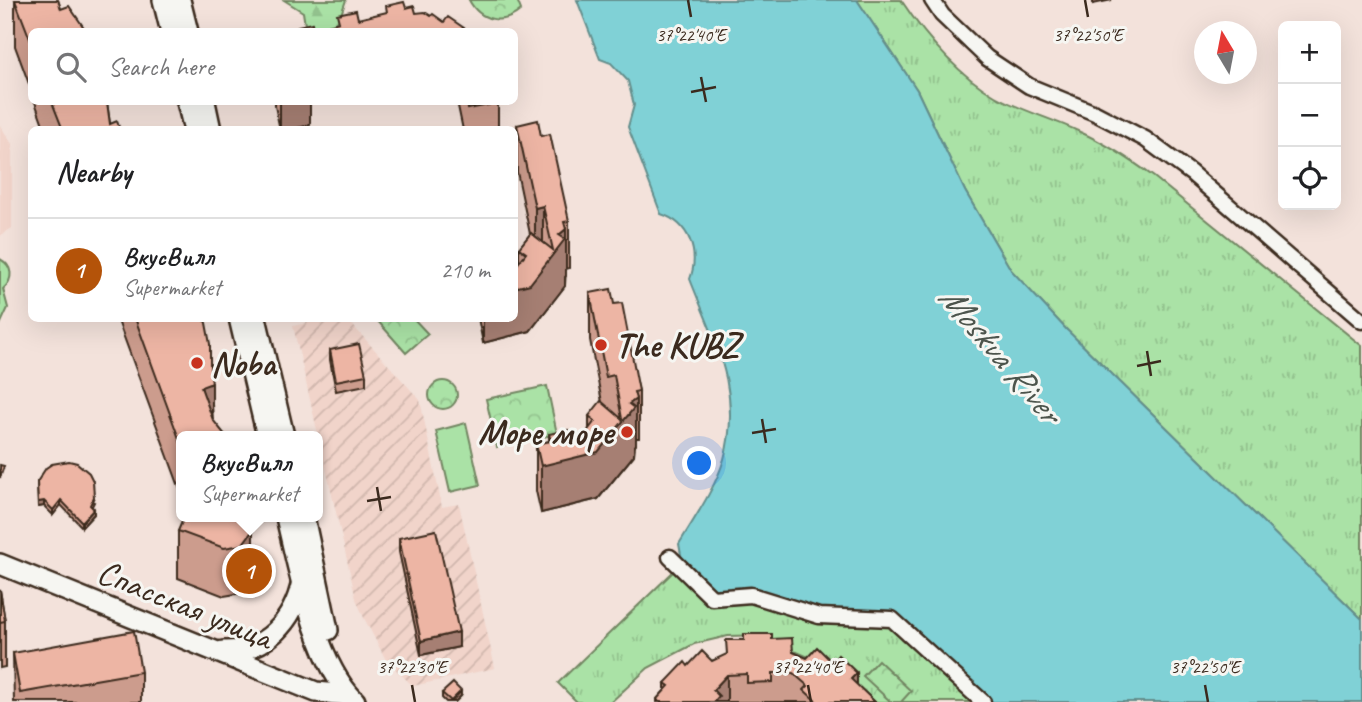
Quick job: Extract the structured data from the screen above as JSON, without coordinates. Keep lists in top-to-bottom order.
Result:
{
  "streets": {
    "main road": ["Спасская улица"]
  },
  "water": ["Moskva River"],
  "places": ["The KUBZ", "Noba", "Море море"],
  "north": "top",
  "page": {
    "map_buttons": ["+", "−"],
    "search": "Search here",
    "heading": "Nearby",
    "list": [
      {
        "mark": "1",
        "name": "ВкусВилл",
        "note": "Supermarket",
        "value": "210 m"
      }
    ],
    "popup": ["ВкусВилл", "Supermarket"],
    "pins": "1"
  },
  "coordinates": ["37°22'40\"E", "37°22'50\"E", "37°22'30\"E"]
}
